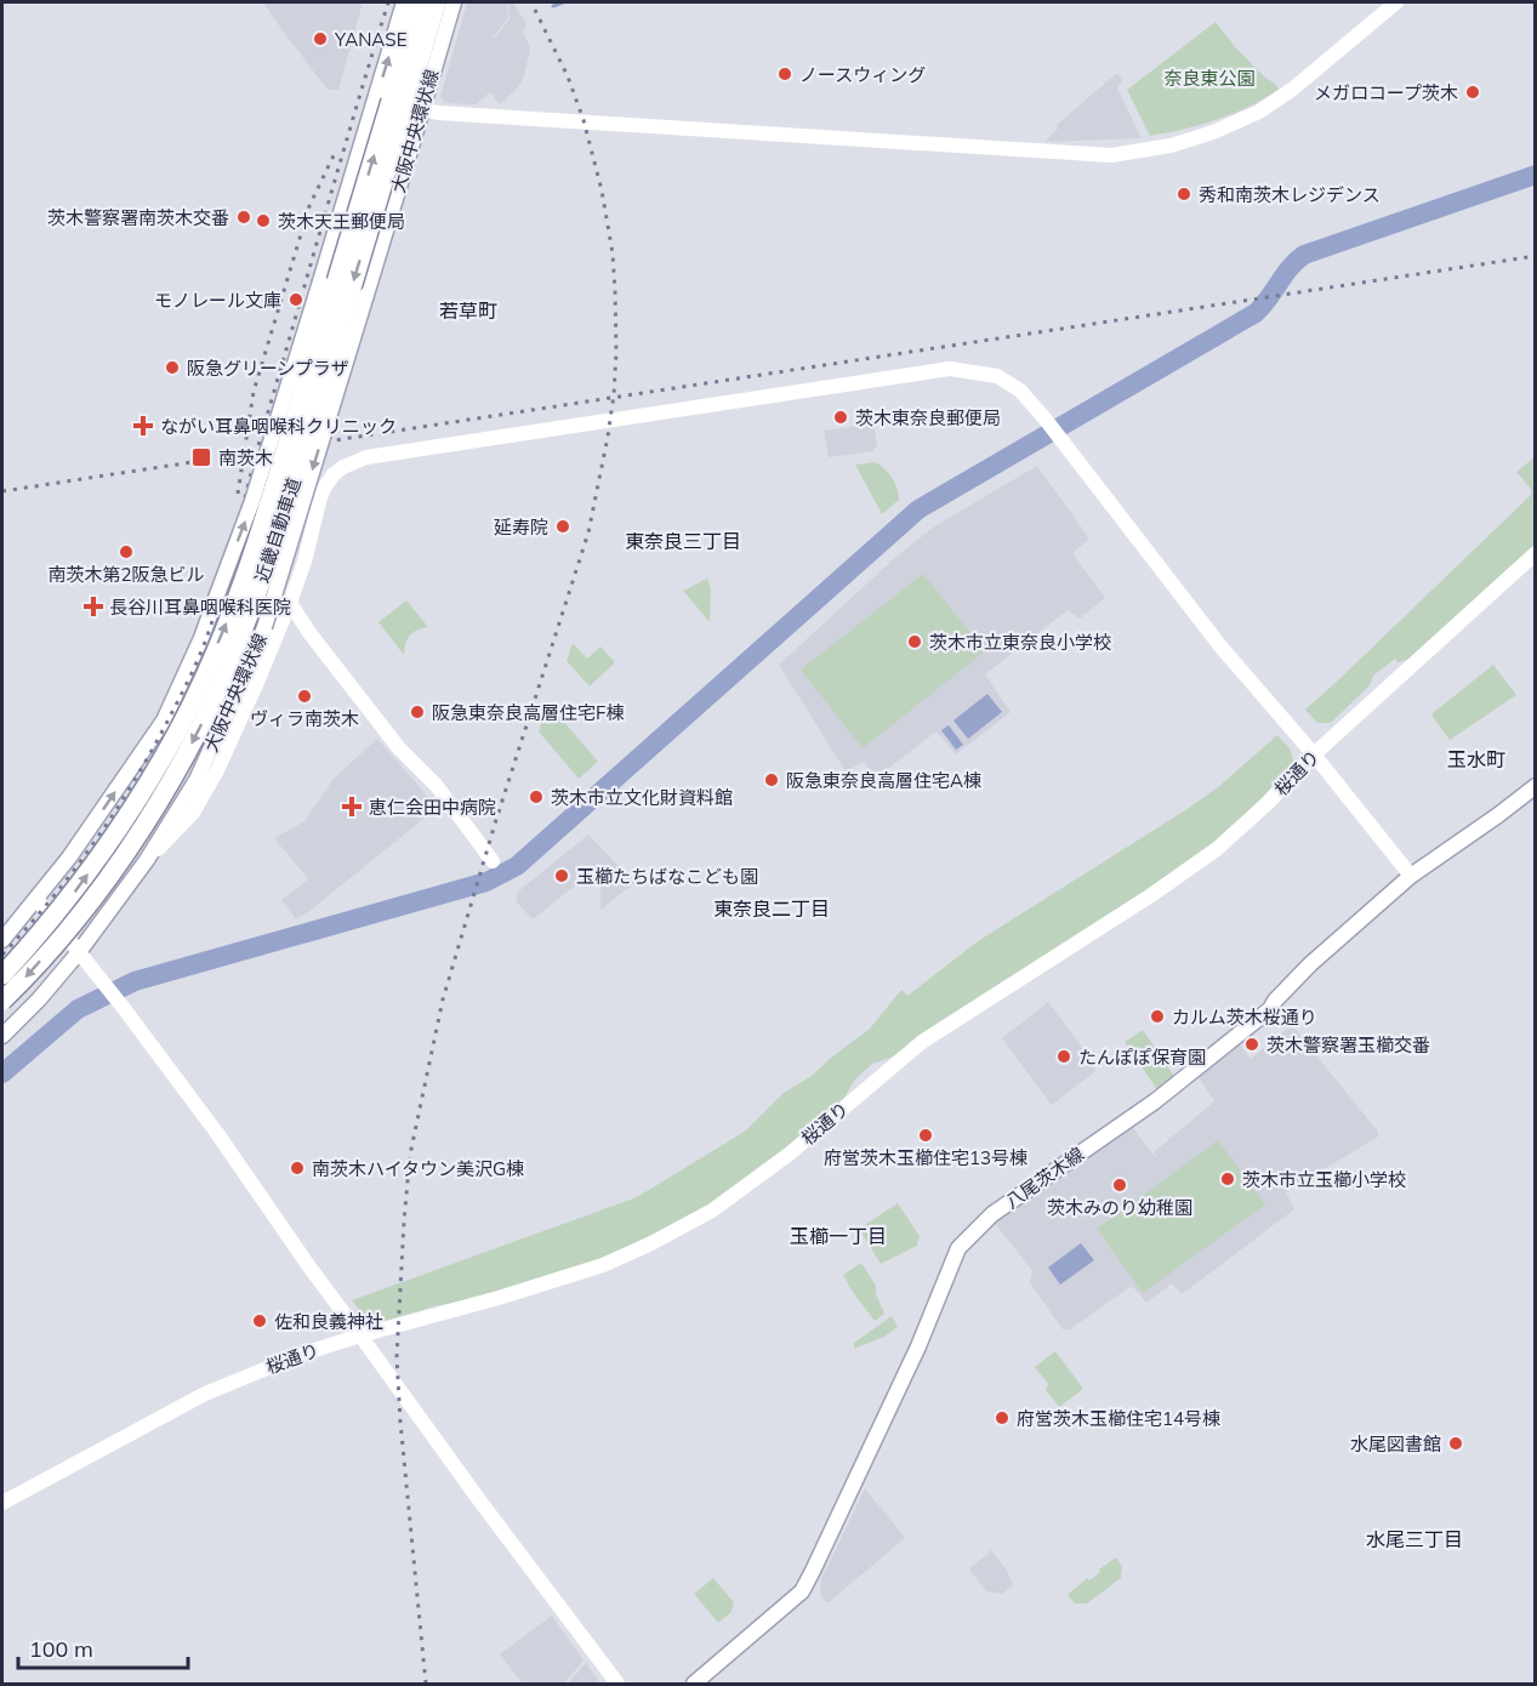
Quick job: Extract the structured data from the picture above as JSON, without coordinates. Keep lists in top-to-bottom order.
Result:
{
  "streets": {
    "highway": ["近畿自動車道"],
    "street": ["大阪中央環状線", "桜通り", "八尾茨木線"]
  },
  "districts": [
    "若草町",
    "東奈良三丁目",
    "玉水町",
    "東奈良二丁目",
    "玉櫛一丁目",
    "水尾三丁目"
  ],
  "parks": ["奈良東公園"],
  "places": {
    "other": [
      "YANASE",
      "ノースウィング",
      "メガロコープ茨木",
      "秀和南茨木レジデンス",
      "茨木警察署南茨木交番",
      "茨木天王郵便局",
      "モノレール文庫",
      "阪急グリーンプラザ",
      "茨木東奈良郵便局",
      "延寿院",
      "南茨木第2阪急ビル",
      "茨木市立東奈良小学校",
      "ヴィラ南茨木",
      "阪急東奈良高層住宅F棟",
      "阪急東奈良高層住宅A棟",
      "茨木市立文化財資料館",
      "玉櫛たちばなこども園",
      "カルム茨木桜通り",
      "茨木警察署玉櫛交番",
      "たんぽぽ保育園",
      "府営茨木玉櫛住宅13号棟",
      "南茨木ハイタウン美沢G棟",
      "茨木市立玉櫛小学校",
      "茨木みのり幼稚園",
      "佐和良義神社",
      "府営茨木玉櫛住宅14号棟",
      "水尾図書館"
    ],
    "health": ["ながい耳鼻咽喉科クリニック", "長谷川耳鼻咽喉科医院", "恵仁会田中病院"],
    "transit": ["南茨木"]
  },
  "scale_bar": "100 m"
}
